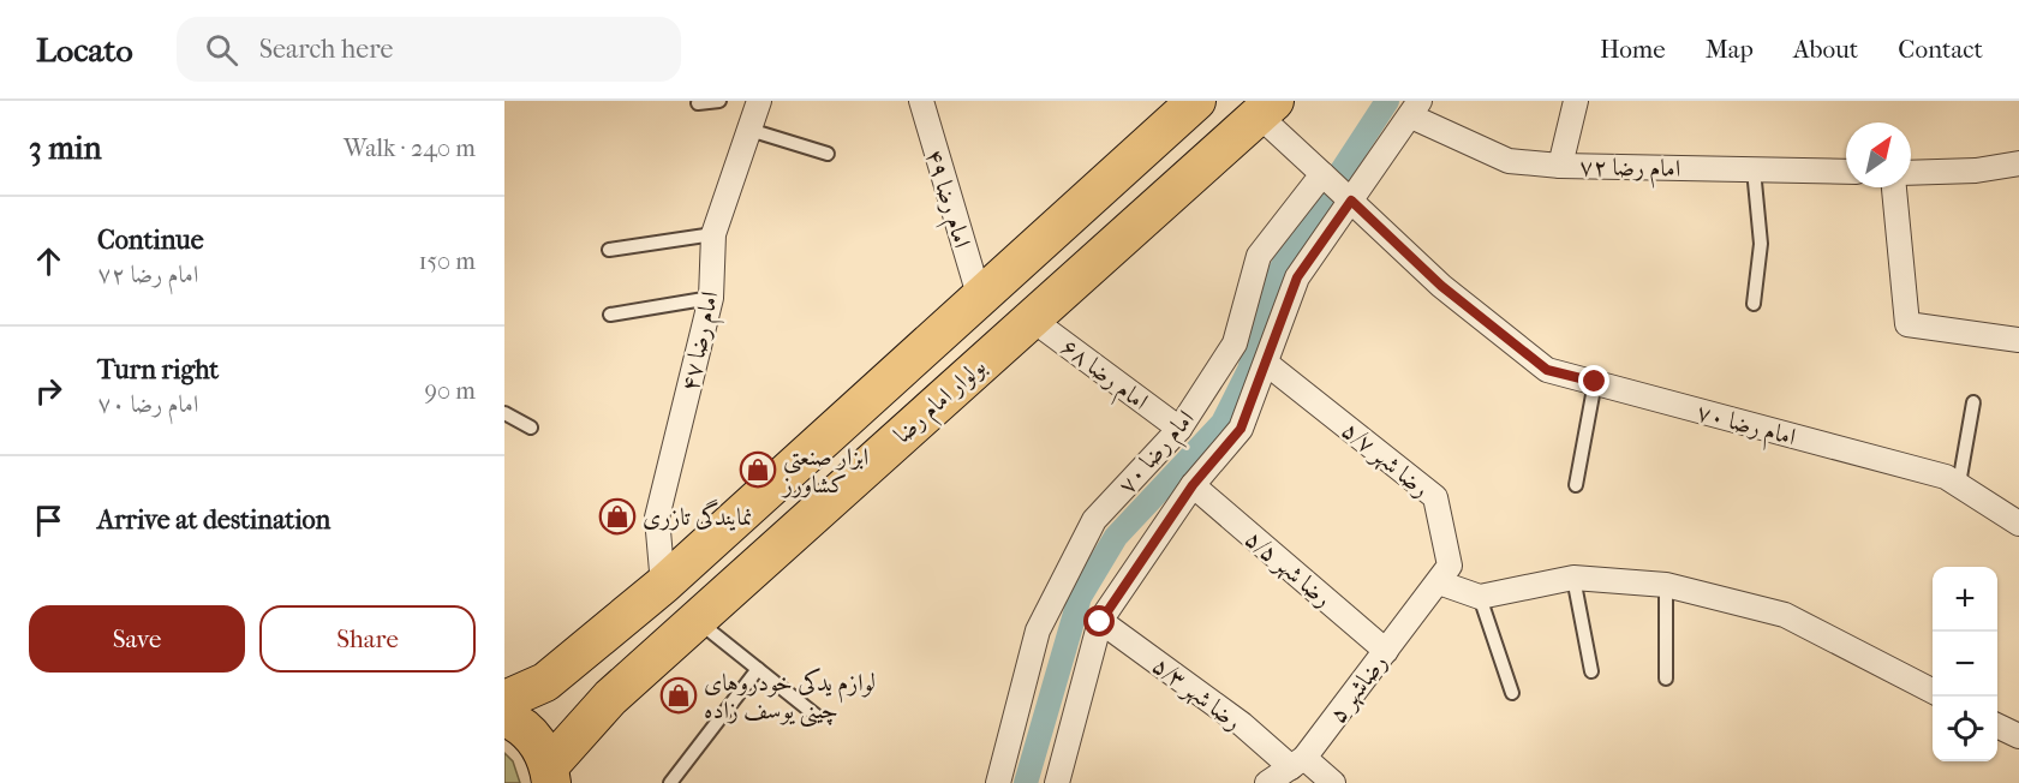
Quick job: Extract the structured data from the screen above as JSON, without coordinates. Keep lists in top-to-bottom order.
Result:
{
  "streets": {
    "main road": ["بولوار امام رضا"],
    "street": [
      "امام رضا ۷۲",
      "امام رضا ۴۹",
      "امام رضا ۴۷",
      "امام رضا ۶۸",
      "امام رضا ۷۰",
      "رضا شهر ۵/۷",
      "رضا شهر ۵/۵",
      "رضاشهر ۵",
      "۵/۳ رضا شهر"
    ]
  },
  "crossings": [
    ["امام رضا ۷۲", "امام رضا ۷۰"],
    ["امام رضا ۷۲", "رضا شهر ۵/۷"],
    ["امام رضا ۷۲", "رضا شهر ۵/۵"],
    ["امام رضا ۷۲", "۵/۳ رضا شهر"],
    ["امام رضا ۶۸", "بولوار امام رضا"],
    ["امام رضا ۶۸", "امام رضا ۷۰"],
    ["رضا شهر ۵/۷", "رضاشهر ۵"],
    ["رضا شهر ۵/۵", "رضاشهر ۵"],
    ["رضاشهر ۵", "۵/۳ رضا شهر"]
  ],
  "places": {
    "shop": ["ابزار صنعتی کشاورز", "نمایندگی تازری", "لوازم یدکی خودروهای چینی یوسف زاده"]
  },
  "north": "top right",
  "page": {
    "header": "Locato",
    "search": "Search here",
    "nav": [
      "Home",
      "Map",
      "About",
      "Contact"
    ],
    "heading": ["3 min", "Walk · 240 m"],
    "list": [
      ["Continue", "امام رضا ۷۲", "150 m"],
      ["Turn right", "امام رضا ۷۰", "90 m"],
      "Arrive at destination"
    ],
    "map_buttons": ["+", "−"],
    "buttons": ["Save", "Share"]
  }
}
